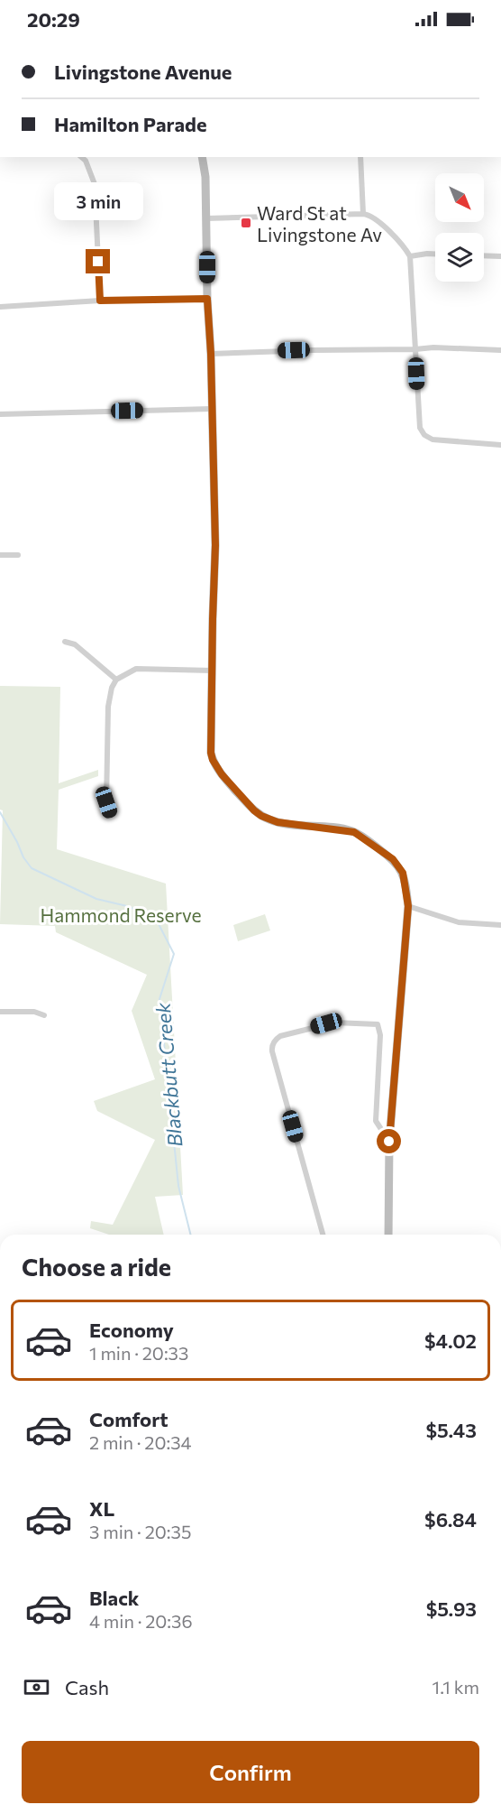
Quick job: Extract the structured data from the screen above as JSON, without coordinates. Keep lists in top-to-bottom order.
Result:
{
  "water": ["Blackbutt Creek"],
  "parks": ["Hammond Reserve"],
  "places": {
    "transit": ["Ward St at Livingstone Av"]
  },
  "north": "bottom right",
  "page": {
    "status": "20:29",
    "banner": ["Livingstone Avenue", "Hamilton Parade"],
    "bubble": "3 min",
    "heading": "Choose a ride",
    "list": [
      {
        "name": "Economy",
        "note": "1 min · 20:33",
        "value": "$4.02"
      },
      {
        "name": "Comfort",
        "note": "2 min · 20:34",
        "value": "$5.43"
      },
      {
        "name": "XL",
        "note": "3 min · 20:35",
        "value": "$6.84"
      },
      {
        "name": "Black",
        "note": "4 min · 20:36",
        "value": "$5.93"
      }
    ],
    "pay": ["Cash", "1.1 km"],
    "buttons": "Confirm"
  }
}
